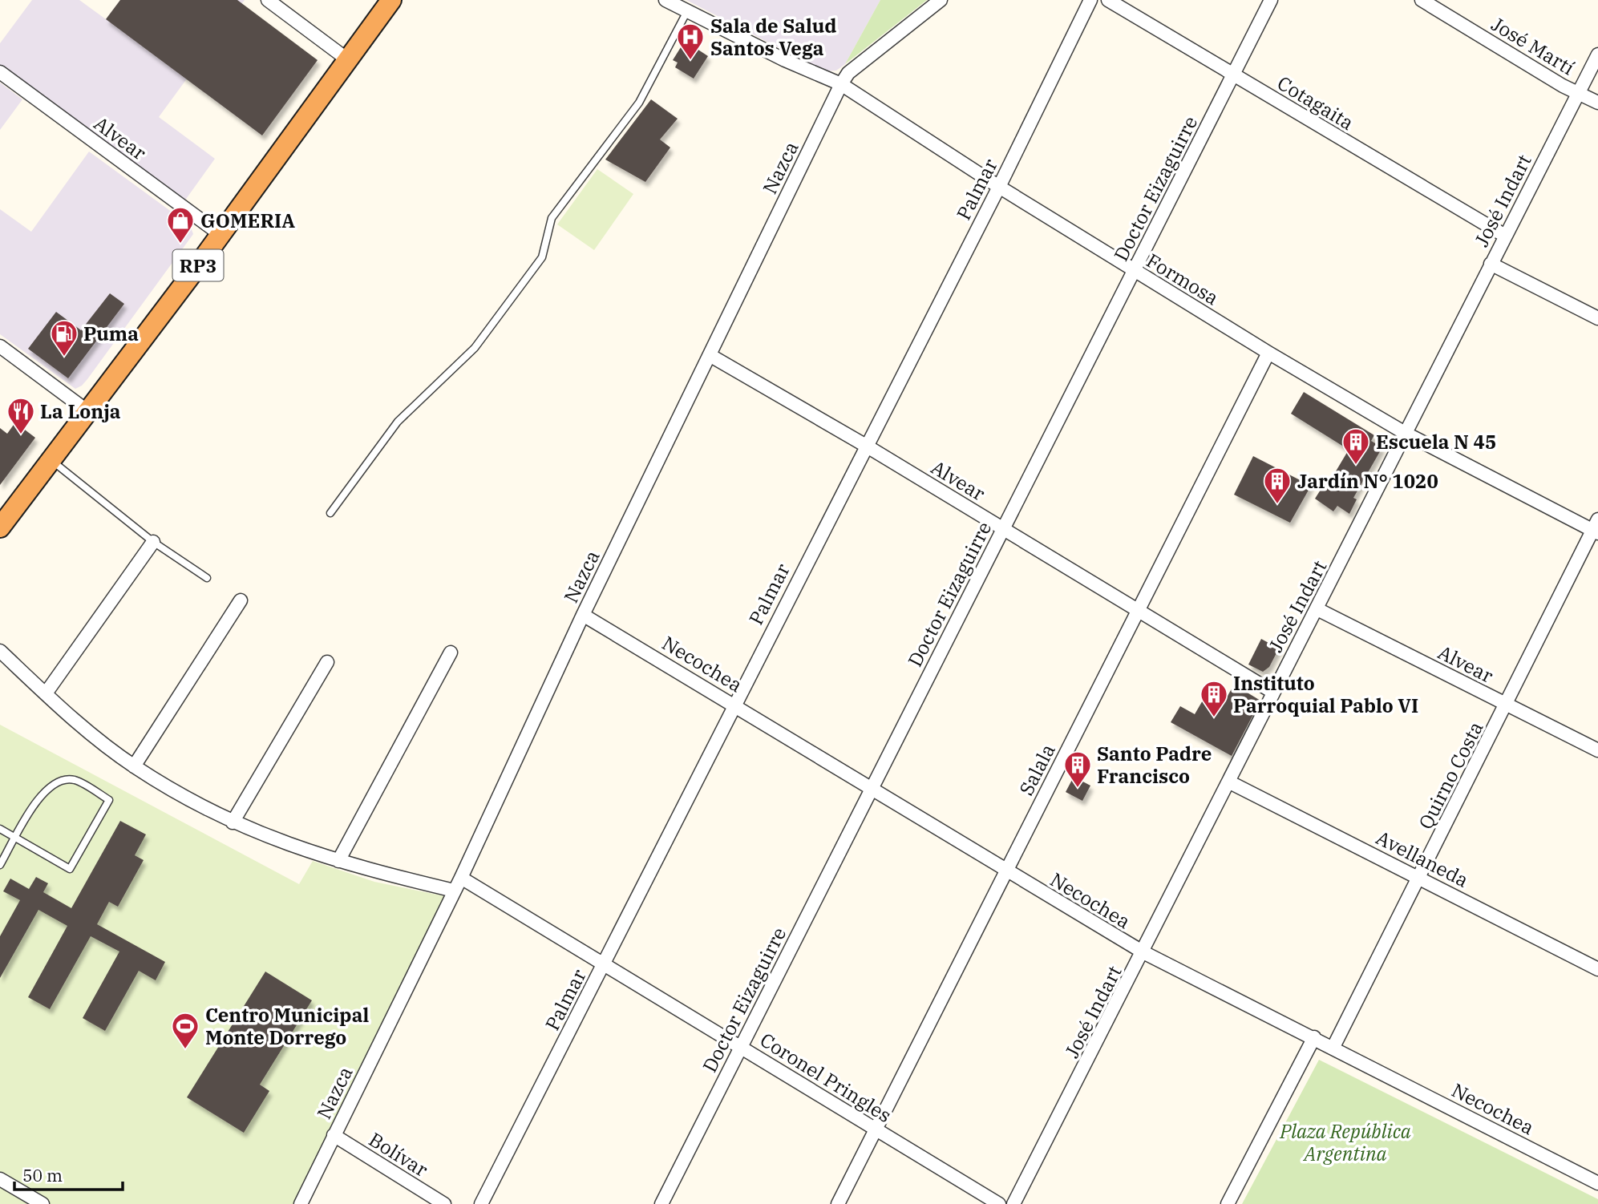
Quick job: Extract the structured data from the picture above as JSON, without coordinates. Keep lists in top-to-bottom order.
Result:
{
  "streets": {
    "highway": ["RP3"],
    "street": [
      "José Martí",
      "Cotagaita",
      "Alvear",
      "Nazca",
      "Doctor Eizaguirre",
      "Palmar",
      "José Indart",
      "Formosa",
      "Necochea",
      "Salala",
      "Quirno Costa",
      "Avellaneda",
      "Coronel Pringles",
      "Bolívar"
    ]
  },
  "crossings": [
    ["José Martí", "José Indart"],
    ["Cotagaita", "Doctor Eizaguirre"],
    ["Cotagaita", "José Indart"],
    ["Alvear", "Nazca"],
    ["Alvear", "Doctor Eizaguirre"],
    ["Alvear", "Palmar"],
    ["Alvear", "José Indart"],
    ["Alvear", "RP3"],
    ["Alvear", "Salala"],
    ["Alvear", "Quirno Costa"],
    ["Nazca", "Formosa"],
    ["Nazca", "Necochea"],
    ["Nazca", "Coronel Pringles"],
    ["Nazca", "Bolívar"],
    ["Doctor Eizaguirre", "Formosa"],
    ["Doctor Eizaguirre", "Necochea"],
    ["Doctor Eizaguirre", "Coronel Pringles"],
    ["Palmar", "Formosa"],
    ["Palmar", "Necochea"],
    ["Palmar", "Coronel Pringles"],
    ["José Indart", "Formosa"],
    ["José Indart", "Necochea"],
    ["José Indart", "Avellaneda"],
    ["Formosa", "Salala"],
    ["Formosa", "Quirno Costa"],
    ["Necochea", "Salala"],
    ["Necochea", "Quirno Costa"],
    ["Salala", "Coronel Pringles"],
    ["Quirno Costa", "Avellaneda"]
  ],
  "parks": ["Plaza República Argentina"],
  "places": {
    "hospital": ["Sala de Salud Santos Vega"],
    "shop": ["GOMERIA"],
    "fuel station": ["Puma"],
    "restaurant": ["La Lonja"],
    "building": [
      "Escuela N 45",
      "Jardín N° 1020",
      "Instituto Parroquial Pablo VI",
      "Santo Padre Francisco"
    ],
    "sports": ["Centro Municipal Monte Dorrego"]
  },
  "scale_bar": "50 m"
}
